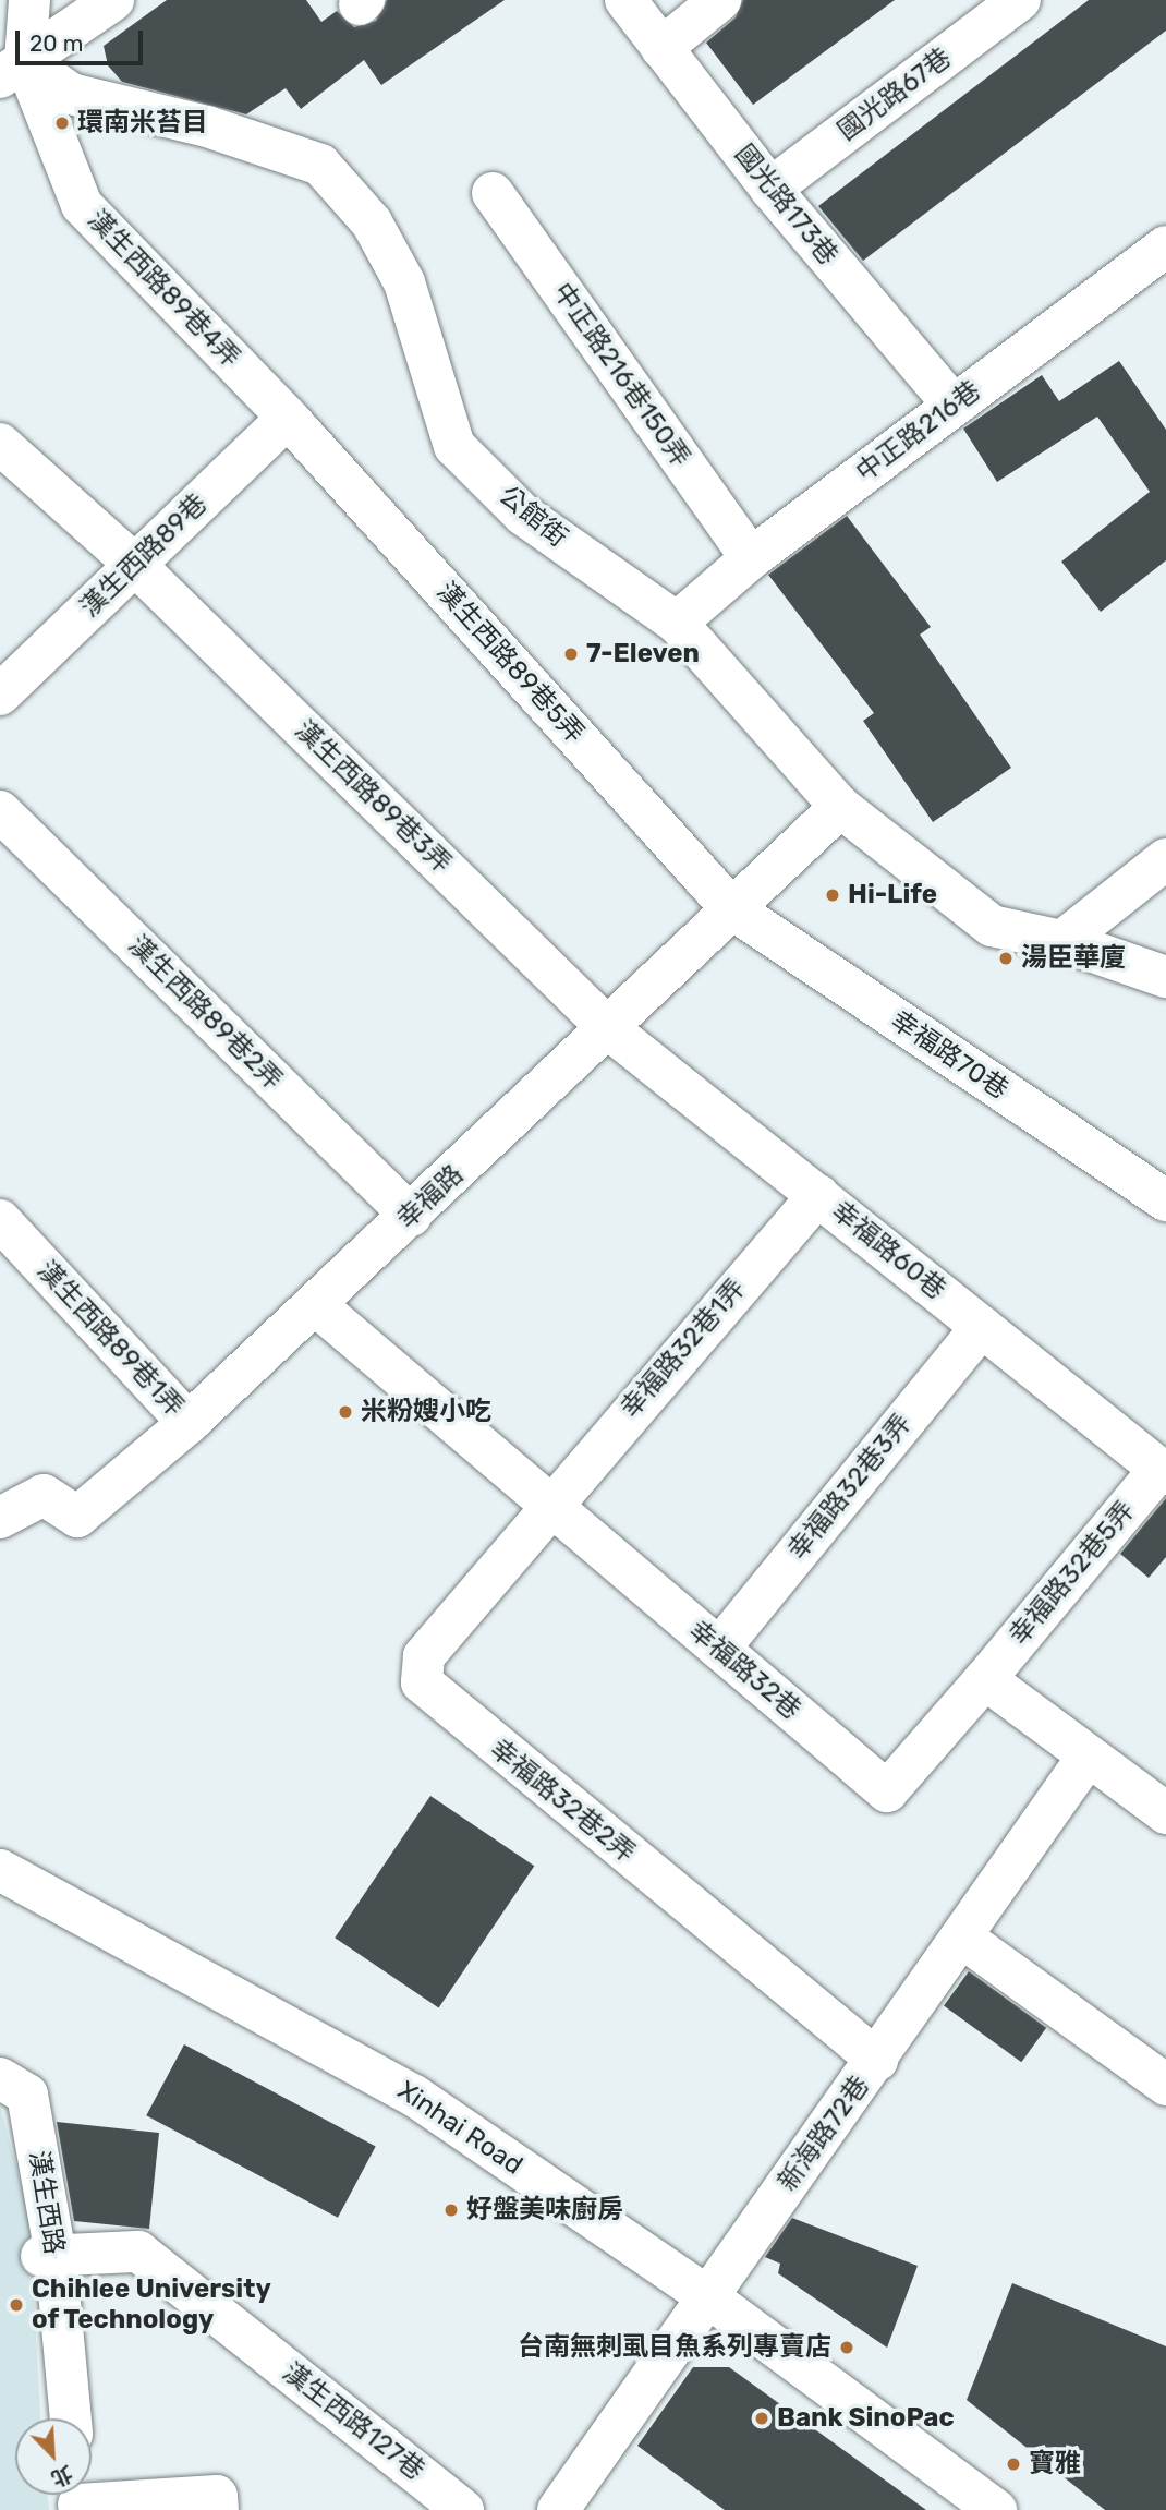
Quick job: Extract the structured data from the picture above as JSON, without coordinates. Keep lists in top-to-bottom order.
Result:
{
  "streets": {
    "street": [
      "國光路67巷",
      "國光路173巷",
      "漢生西路89巷4弄",
      "中正路216巷150弄",
      "中正路216巷",
      "公館街",
      "漢生西路89巷",
      "漢生西路89巷5弄",
      "漢生西路89巷3弄",
      "漢生西路89巷2弄",
      "幸福路70巷",
      "幸福路",
      "幸福路60巷",
      "漢生西路89巷1弄",
      "幸福路32巷1弄",
      "幸福路32巷3弄",
      "幸福路32巷5弄",
      "幸福路32巷",
      "幸福路32巷2弄",
      "Xinhai Road",
      "新海路72巷",
      "漢生西路",
      "漢生西路127巷"
    ]
  },
  "crossings": [
    ["國光路67巷", "國光路173巷"],
    ["國光路173巷", "中正路216巷"],
    ["漢生西路89巷4弄", "公館街"],
    ["漢生西路89巷4弄", "漢生西路89巷"],
    ["漢生西路89巷4弄", "漢生西路89巷5弄"],
    ["中正路216巷150弄", "中正路216巷"],
    ["中正路216巷", "公館街"],
    ["公館街", "幸福路"],
    ["漢生西路89巷", "漢生西路89巷5弄"],
    ["漢生西路89巷", "漢生西路89巷3弄"],
    ["漢生西路89巷5弄", "幸福路70巷"],
    ["漢生西路89巷5弄", "幸福路"],
    ["漢生西路89巷3弄", "幸福路"],
    ["漢生西路89巷3弄", "幸福路60巷"],
    ["漢生西路89巷2弄", "幸福路"],
    ["幸福路70巷", "幸福路"],
    ["幸福路", "幸福路60巷"],
    ["幸福路", "漢生西路89巷1弄"],
    ["幸福路", "幸福路32巷"],
    ["幸福路60巷", "幸福路32巷1弄"],
    ["幸福路60巷", "幸福路32巷3弄"],
    ["幸福路60巷", "幸福路32巷5弄"],
    ["幸福路32巷1弄", "幸福路32巷"],
    ["幸福路32巷1弄", "幸福路32巷2弄"],
    ["幸福路32巷3弄", "幸福路32巷"],
    ["幸福路32巷5弄", "幸福路32巷"],
    ["幸福路32巷", "幸福路32巷2弄"],
    ["幸福路32巷2弄", "新海路72巷"],
    ["Xinhai Road", "新海路72巷"],
    ["漢生西路", "漢生西路127巷"]
  ],
  "places": [
    "環南米苔目",
    "7-Eleven",
    "Hi-Life",
    "湯臣華廈",
    "米粉嫂小吃",
    "好盤美味廚房",
    "Chihlee University of Technology",
    "台南無刺虱目魚系列專賣店",
    "Bank SinoPac",
    "寶雅"
  ],
  "scale_bar": "20 m",
  "north": "bottom right"
}
